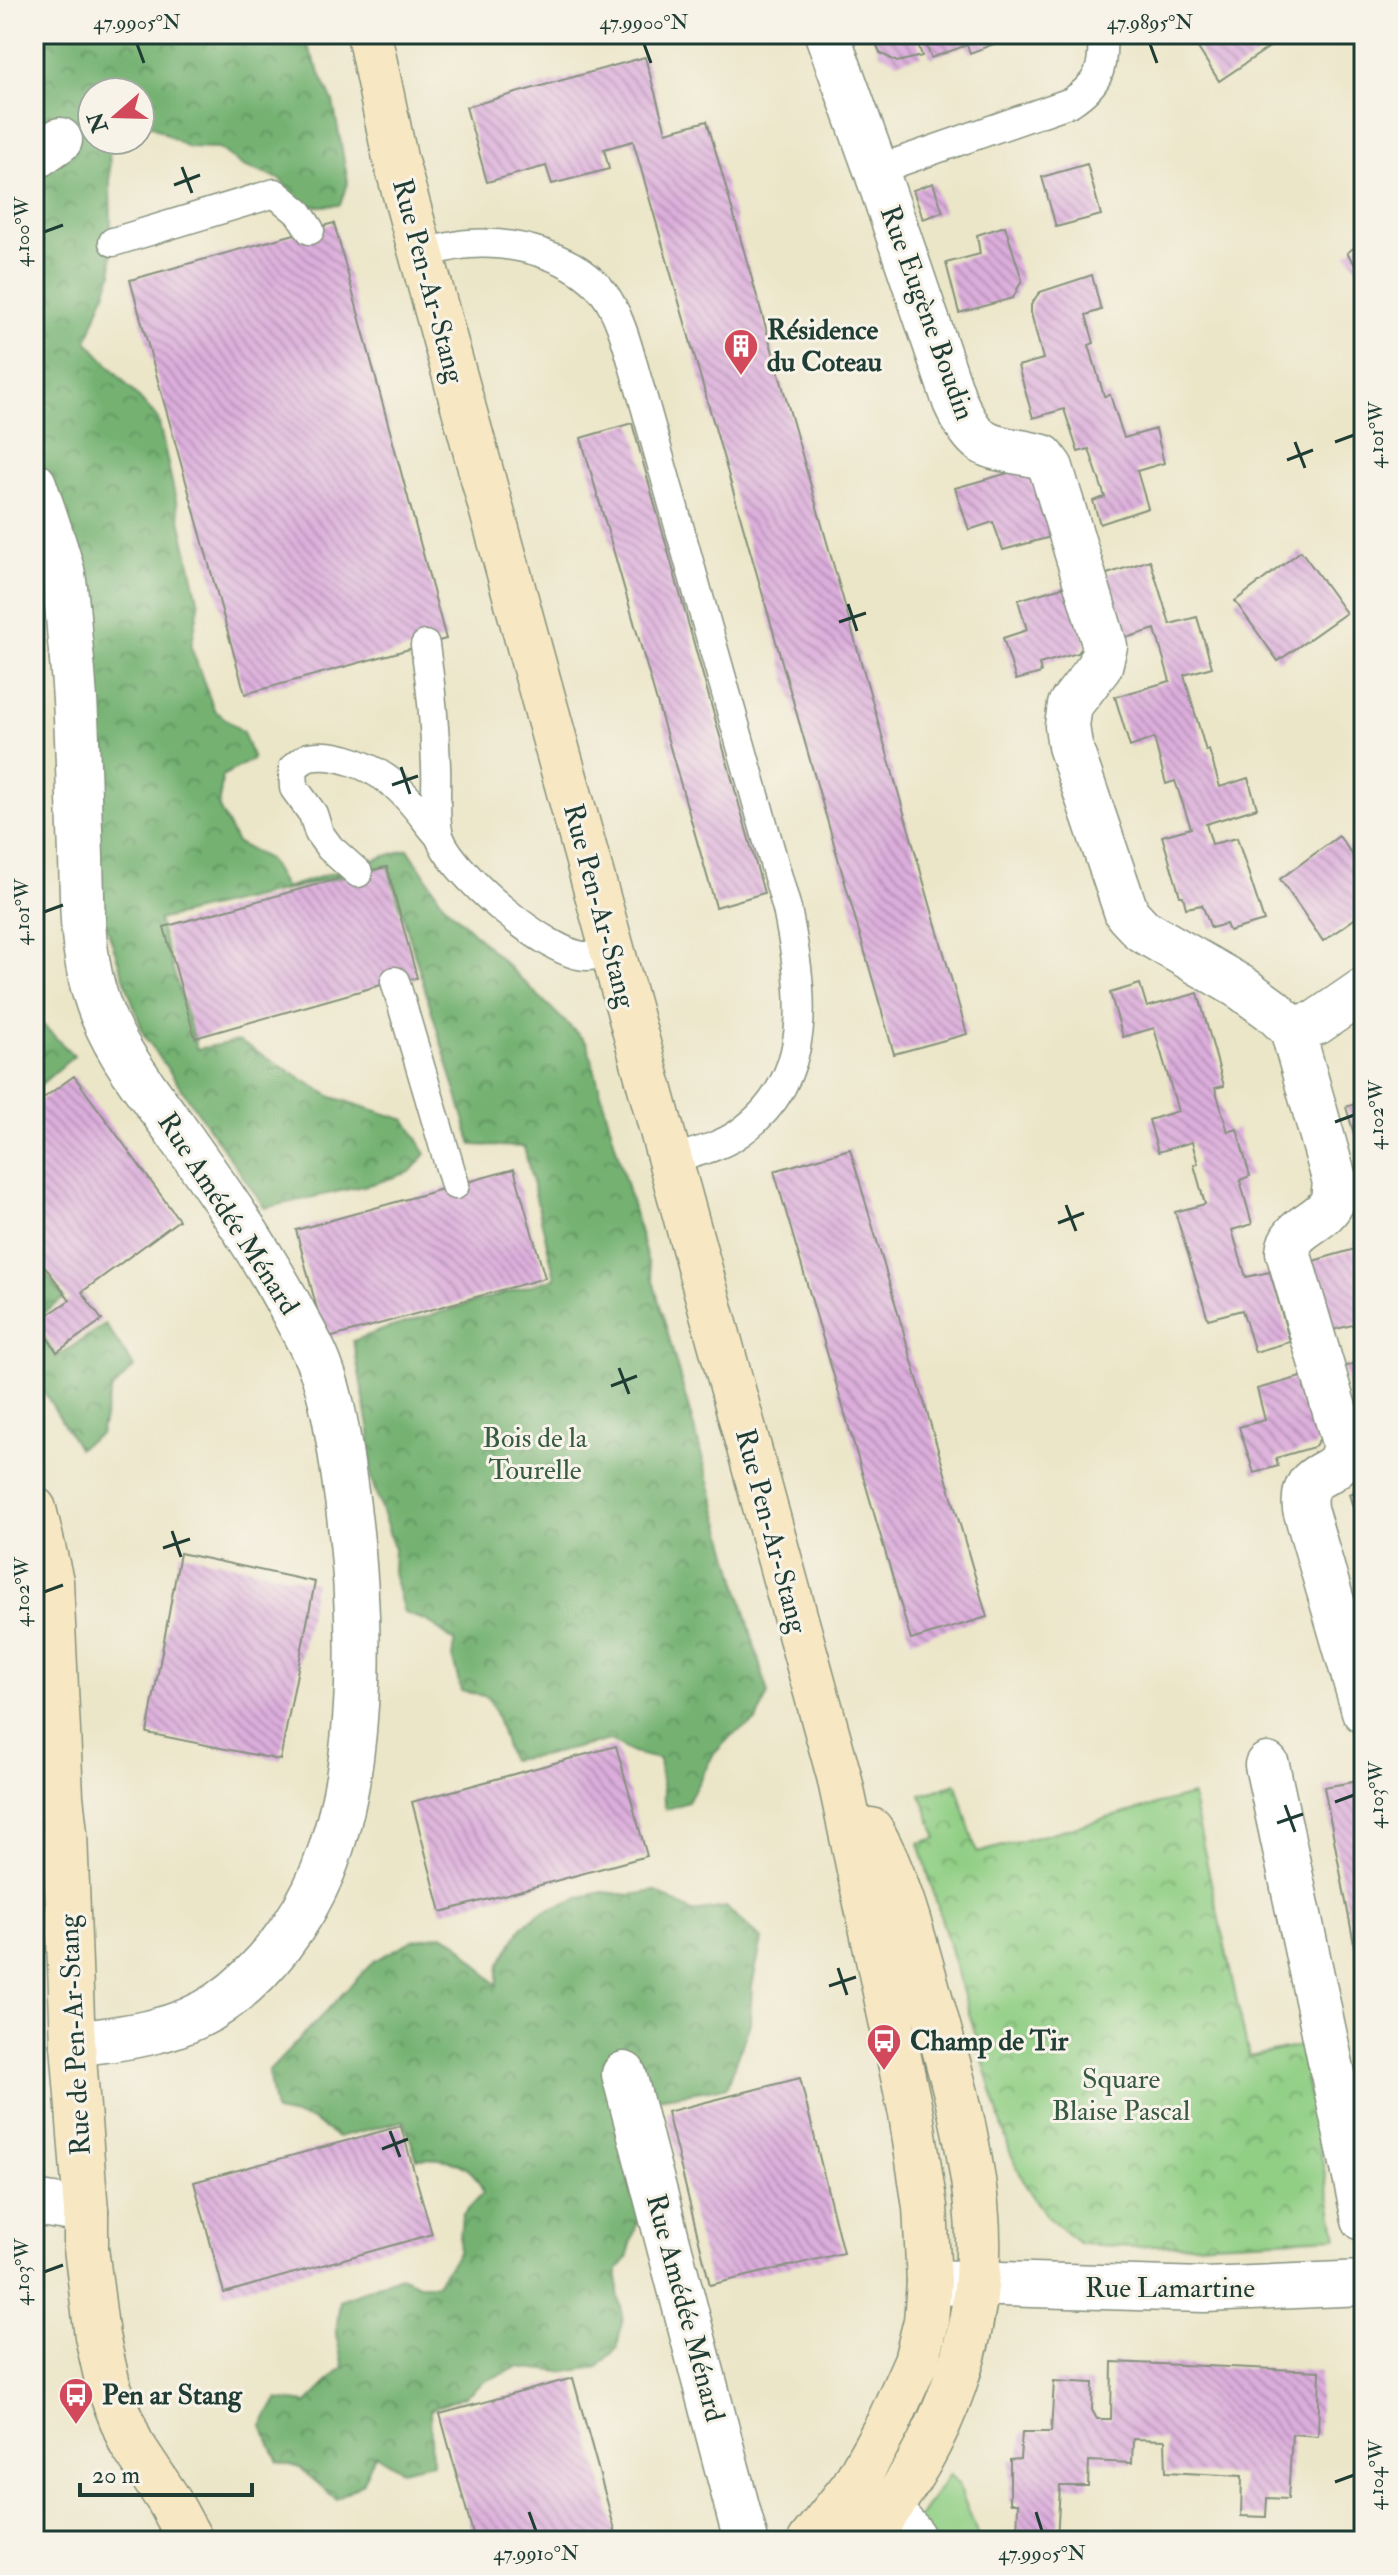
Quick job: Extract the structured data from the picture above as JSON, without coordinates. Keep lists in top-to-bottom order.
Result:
{
  "streets": {
    "street": [
      "Rue Pen-Ar-Stang",
      "Rue Eugène Boudin",
      "Rue Amédée Ménard",
      "Rue de Pen-Ar-Stang",
      "Rue Lamartine"
    ]
  },
  "crossings": [
    ["Rue Amédée Ménard", "Rue de Pen-Ar-Stang"]
  ],
  "parks": ["Bois de la Tourelle", "Square Blaise Pascal"],
  "places": {
    "building": ["Résidence du Coteau"],
    "bus stop": ["Champ de Tir", "Pen ar Stang"]
  },
  "scale_bar": "20 m",
  "north": "left",
  "coordinates": [
    "47.9905°N",
    "47.9900°N",
    "47.9895°N",
    "4.100°W",
    "4.101°W",
    "4.102°W",
    "4.103°W",
    "4.104°W",
    "47.9910°N"
  ]
}
